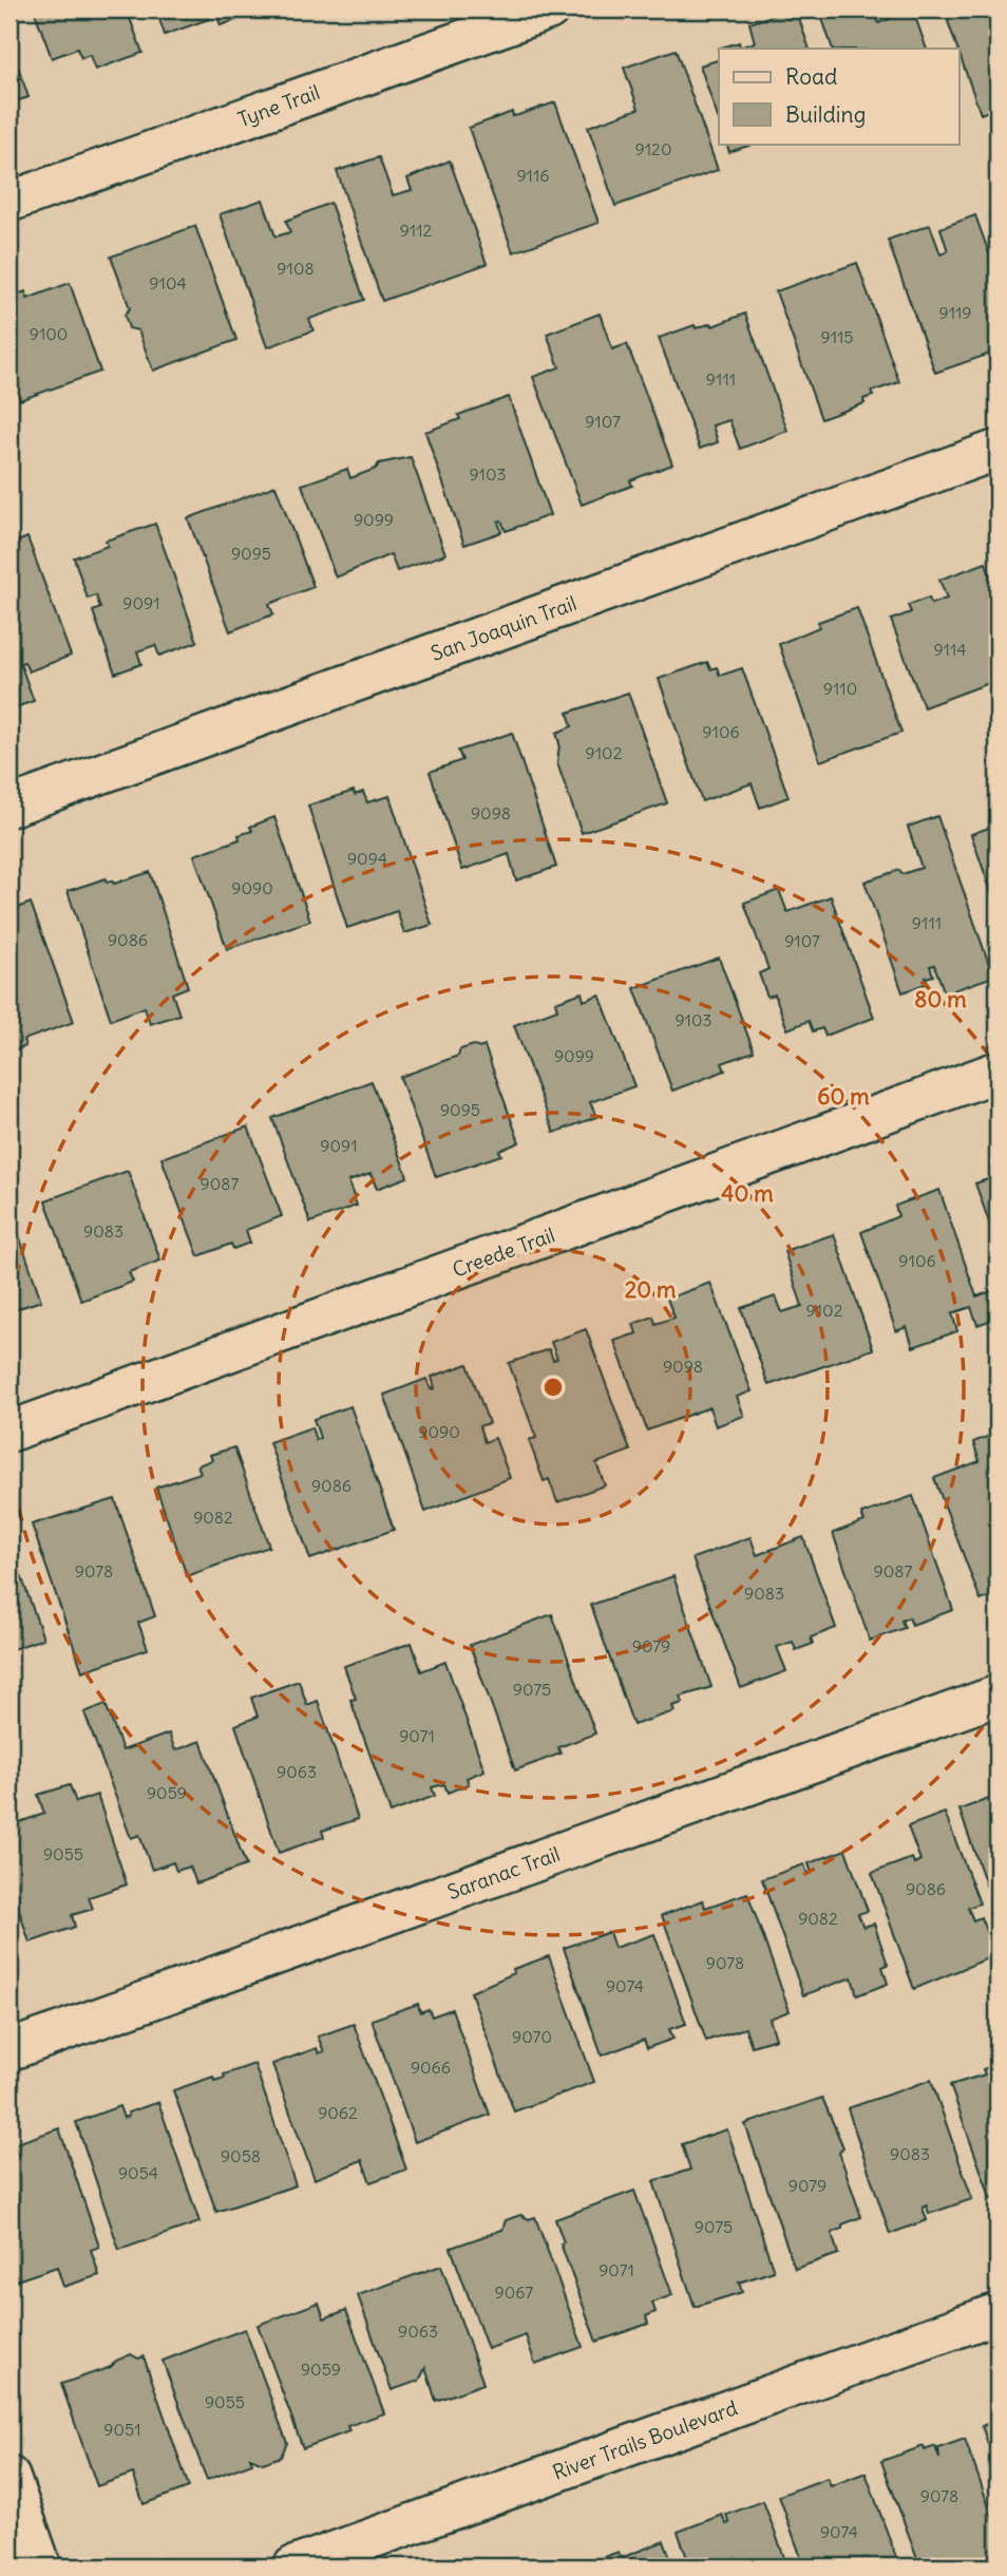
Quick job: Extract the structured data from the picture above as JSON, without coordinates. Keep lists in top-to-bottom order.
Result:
{
  "streets": {
    "street": [
      "Tyne Trail",
      "San Joaquin Trail",
      "Creede Trail",
      "Saranac Trail",
      "River Trails Boulevard"
    ]
  },
  "house_numbers": [
    "9120",
    "9116",
    "9112",
    "9108",
    "9104",
    "9119",
    "9100",
    "9115",
    "9111",
    "9107",
    "9103",
    "9099",
    "9095",
    "9091",
    "9114",
    "9110",
    "9106",
    "9102",
    "9098",
    "9094",
    "9090",
    "9111",
    "9086",
    "9107",
    "9103",
    "9099",
    "9095",
    "9091",
    "9087",
    "9083",
    "9106",
    "9102",
    "9098",
    "9090",
    "9086",
    "9082",
    "9078",
    "9087",
    "9083",
    "9079",
    "9075",
    "9071",
    "9063",
    "9059",
    "9055",
    "9086",
    "9082",
    "9078",
    "9074",
    "9070",
    "9066",
    "9062",
    "9083",
    "9058",
    "9054",
    "9079",
    "9075",
    "9071",
    "9067",
    "9063",
    "9059",
    "9055",
    "9051",
    "9078",
    "9074"
  ],
  "legend": ["Road", "Building"],
  "rings": [
    "80 m",
    "60 m",
    "40 m",
    "20 m"
  ]
}
